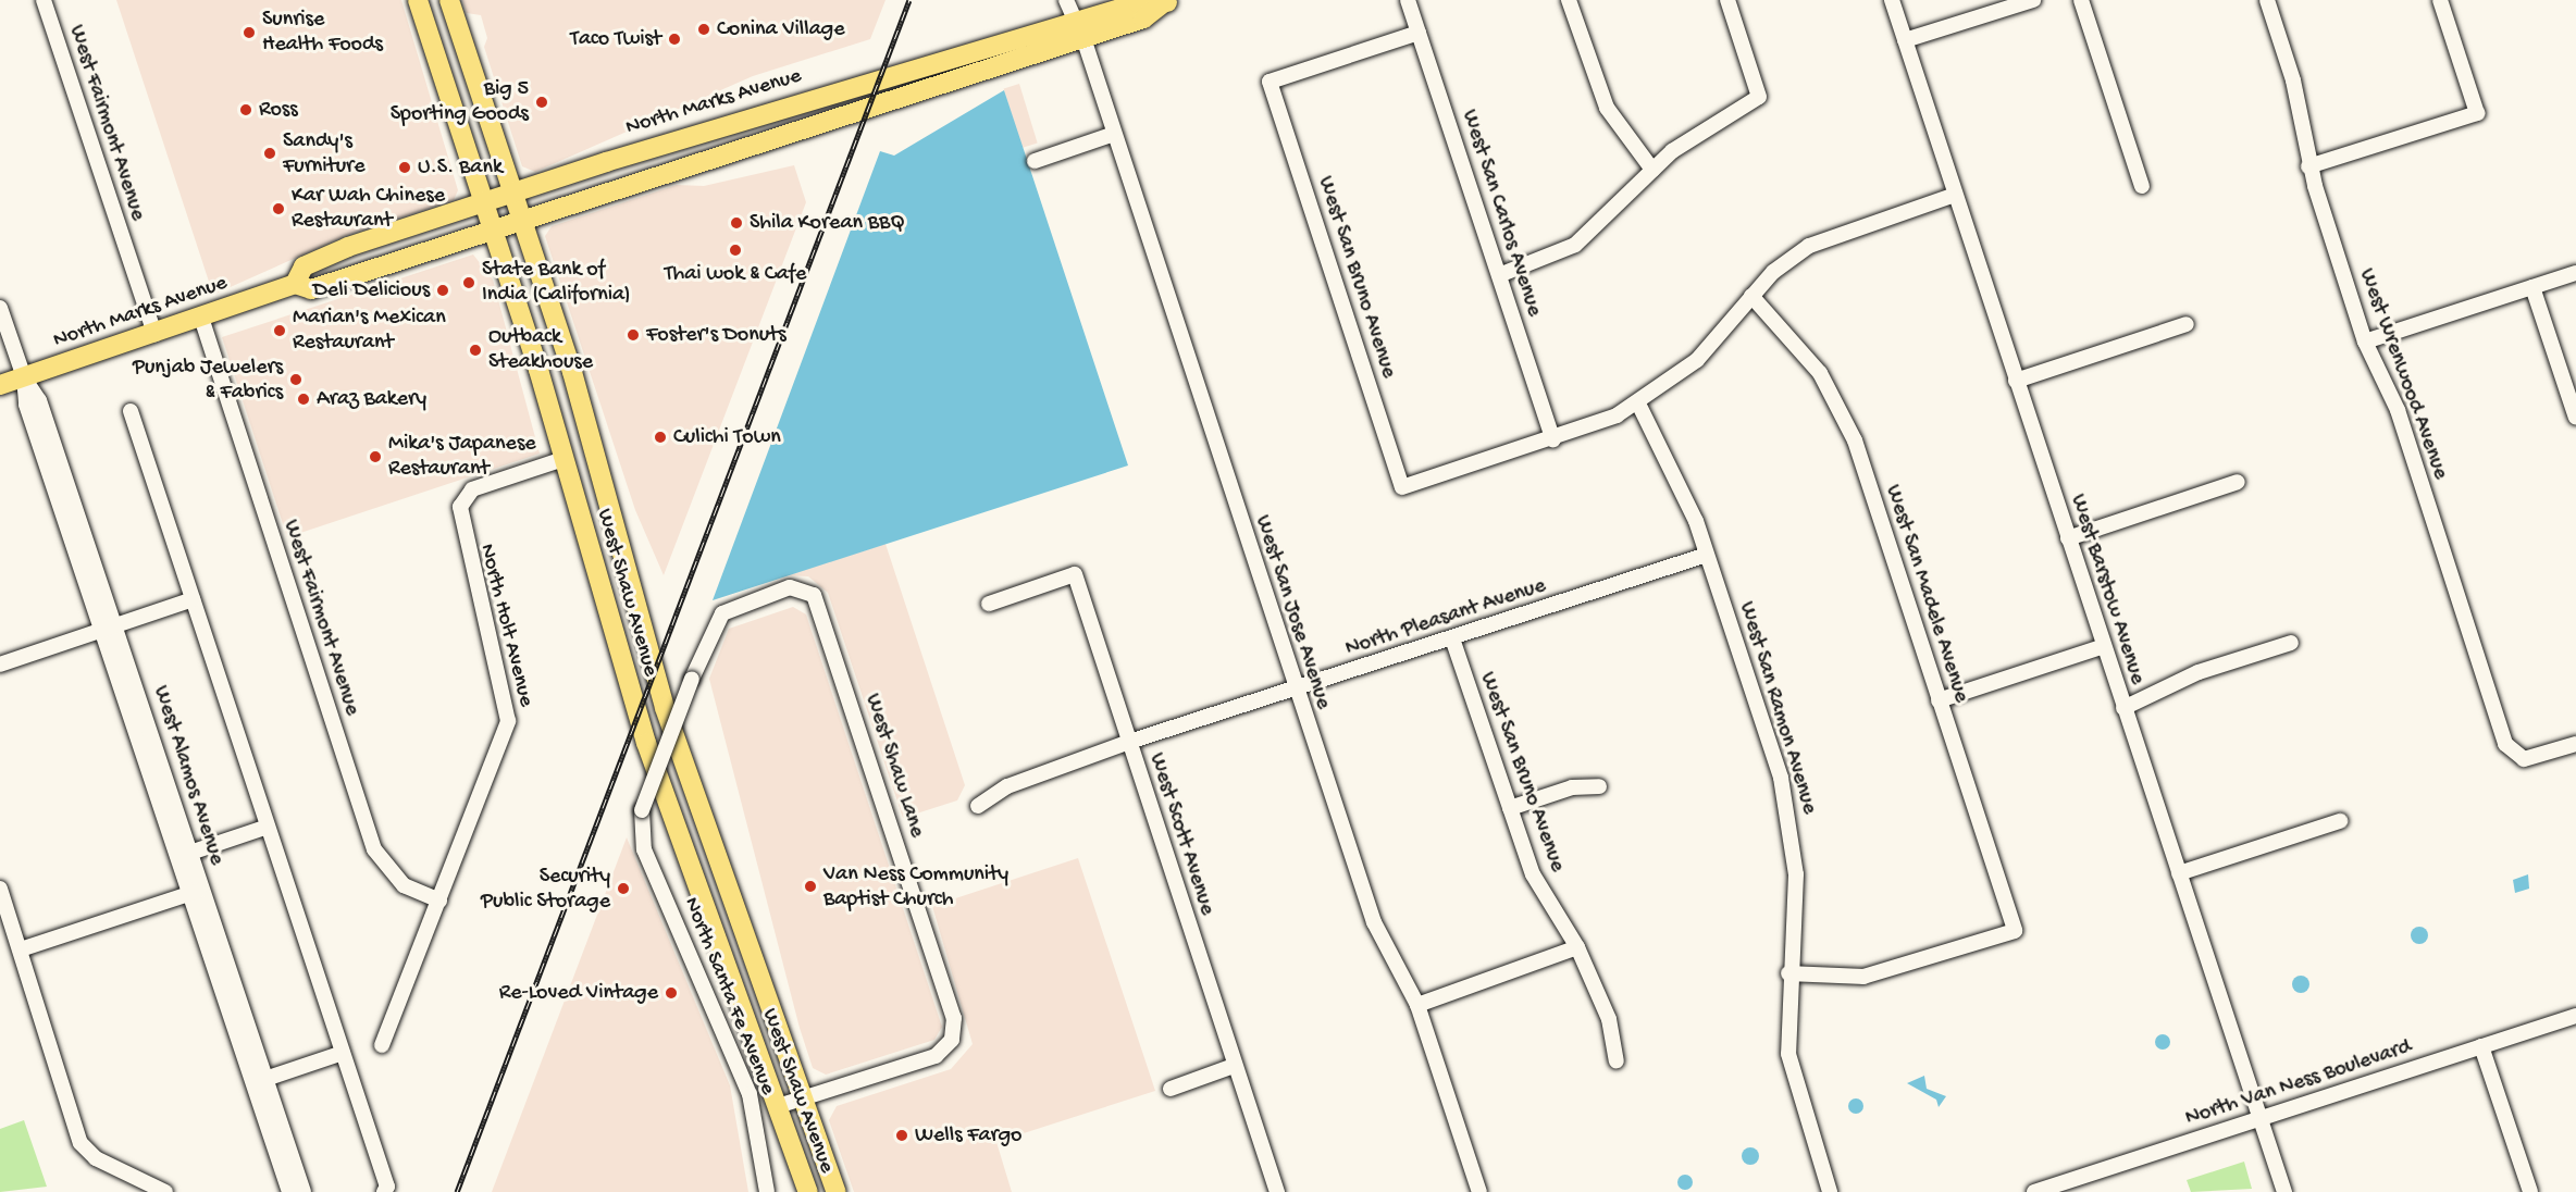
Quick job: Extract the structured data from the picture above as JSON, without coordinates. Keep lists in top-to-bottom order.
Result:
{
  "streets": {
    "main road": ["North Marks Avenue", "West Shaw Avenue"],
    "street": [
      "West Fairmont Avenue",
      "West San Carlos Avenue",
      "West San Bruno Avenue",
      "West Wrenwood Avenue",
      "West Barstow Avenue",
      "West San Madele Avenue",
      "West San Jose Avenue",
      "North Pleasant Avenue",
      "North Holt Avenue",
      "West San Ramon Avenue",
      "West Shaw Lane",
      "West Alamos Avenue",
      "West Scott Avenue",
      "North Santa Fe Avenue",
      "North Van Ness Boulevard"
    ]
  },
  "crossings": [
    ["North Marks Avenue", "West Fairmont Avenue"],
    ["North Marks Avenue", "West Shaw Avenue"],
    ["North Marks Avenue", "West San Jose Avenue"],
    ["North Marks Avenue", "West Alamos Avenue"],
    ["West Fairmont Avenue", "North Holt Avenue"],
    ["West San Carlos Avenue", "West San Bruno Avenue"],
    ["West San Bruno Avenue", "North Pleasant Avenue"],
    ["West Barstow Avenue", "North Van Ness Boulevard"],
    ["West Shaw Avenue", "North Holt Avenue"],
    ["West Shaw Avenue", "West Shaw Lane"],
    ["West San Madele Avenue", "West San Ramon Avenue"],
    ["West San Jose Avenue", "North Pleasant Avenue"],
    ["North Pleasant Avenue", "West San Ramon Avenue"],
    ["North Pleasant Avenue", "West Scott Avenue"],
    ["West Shaw Lane", "North Santa Fe Avenue"]
  ],
  "places": [
    "Conina Village",
    "Sunrise Health Foods",
    "Taco Twist",
    "Big 5 Sporting Goods",
    "Ross",
    "Sandy's Furniture",
    "U.S. Bank",
    "Kar Wah Chinese Restaurant",
    "Shila Korean BBQ",
    "Thai wok & Cafe",
    "State Bank of India (California)",
    "Deli Delicious",
    "Marian's Mexican Restaurant",
    "Foster's Donuts",
    "Outback Steakhouse",
    "Punjab Jewelers & Fabrics",
    "Araz Bakery",
    "Culichi Town",
    "Mika's Japanese Restaurant",
    "Van Ness Community Baptist Church",
    "Security Public Storage",
    "Re-Loved Vintage",
    "Wells Fargo"
  ]
}
